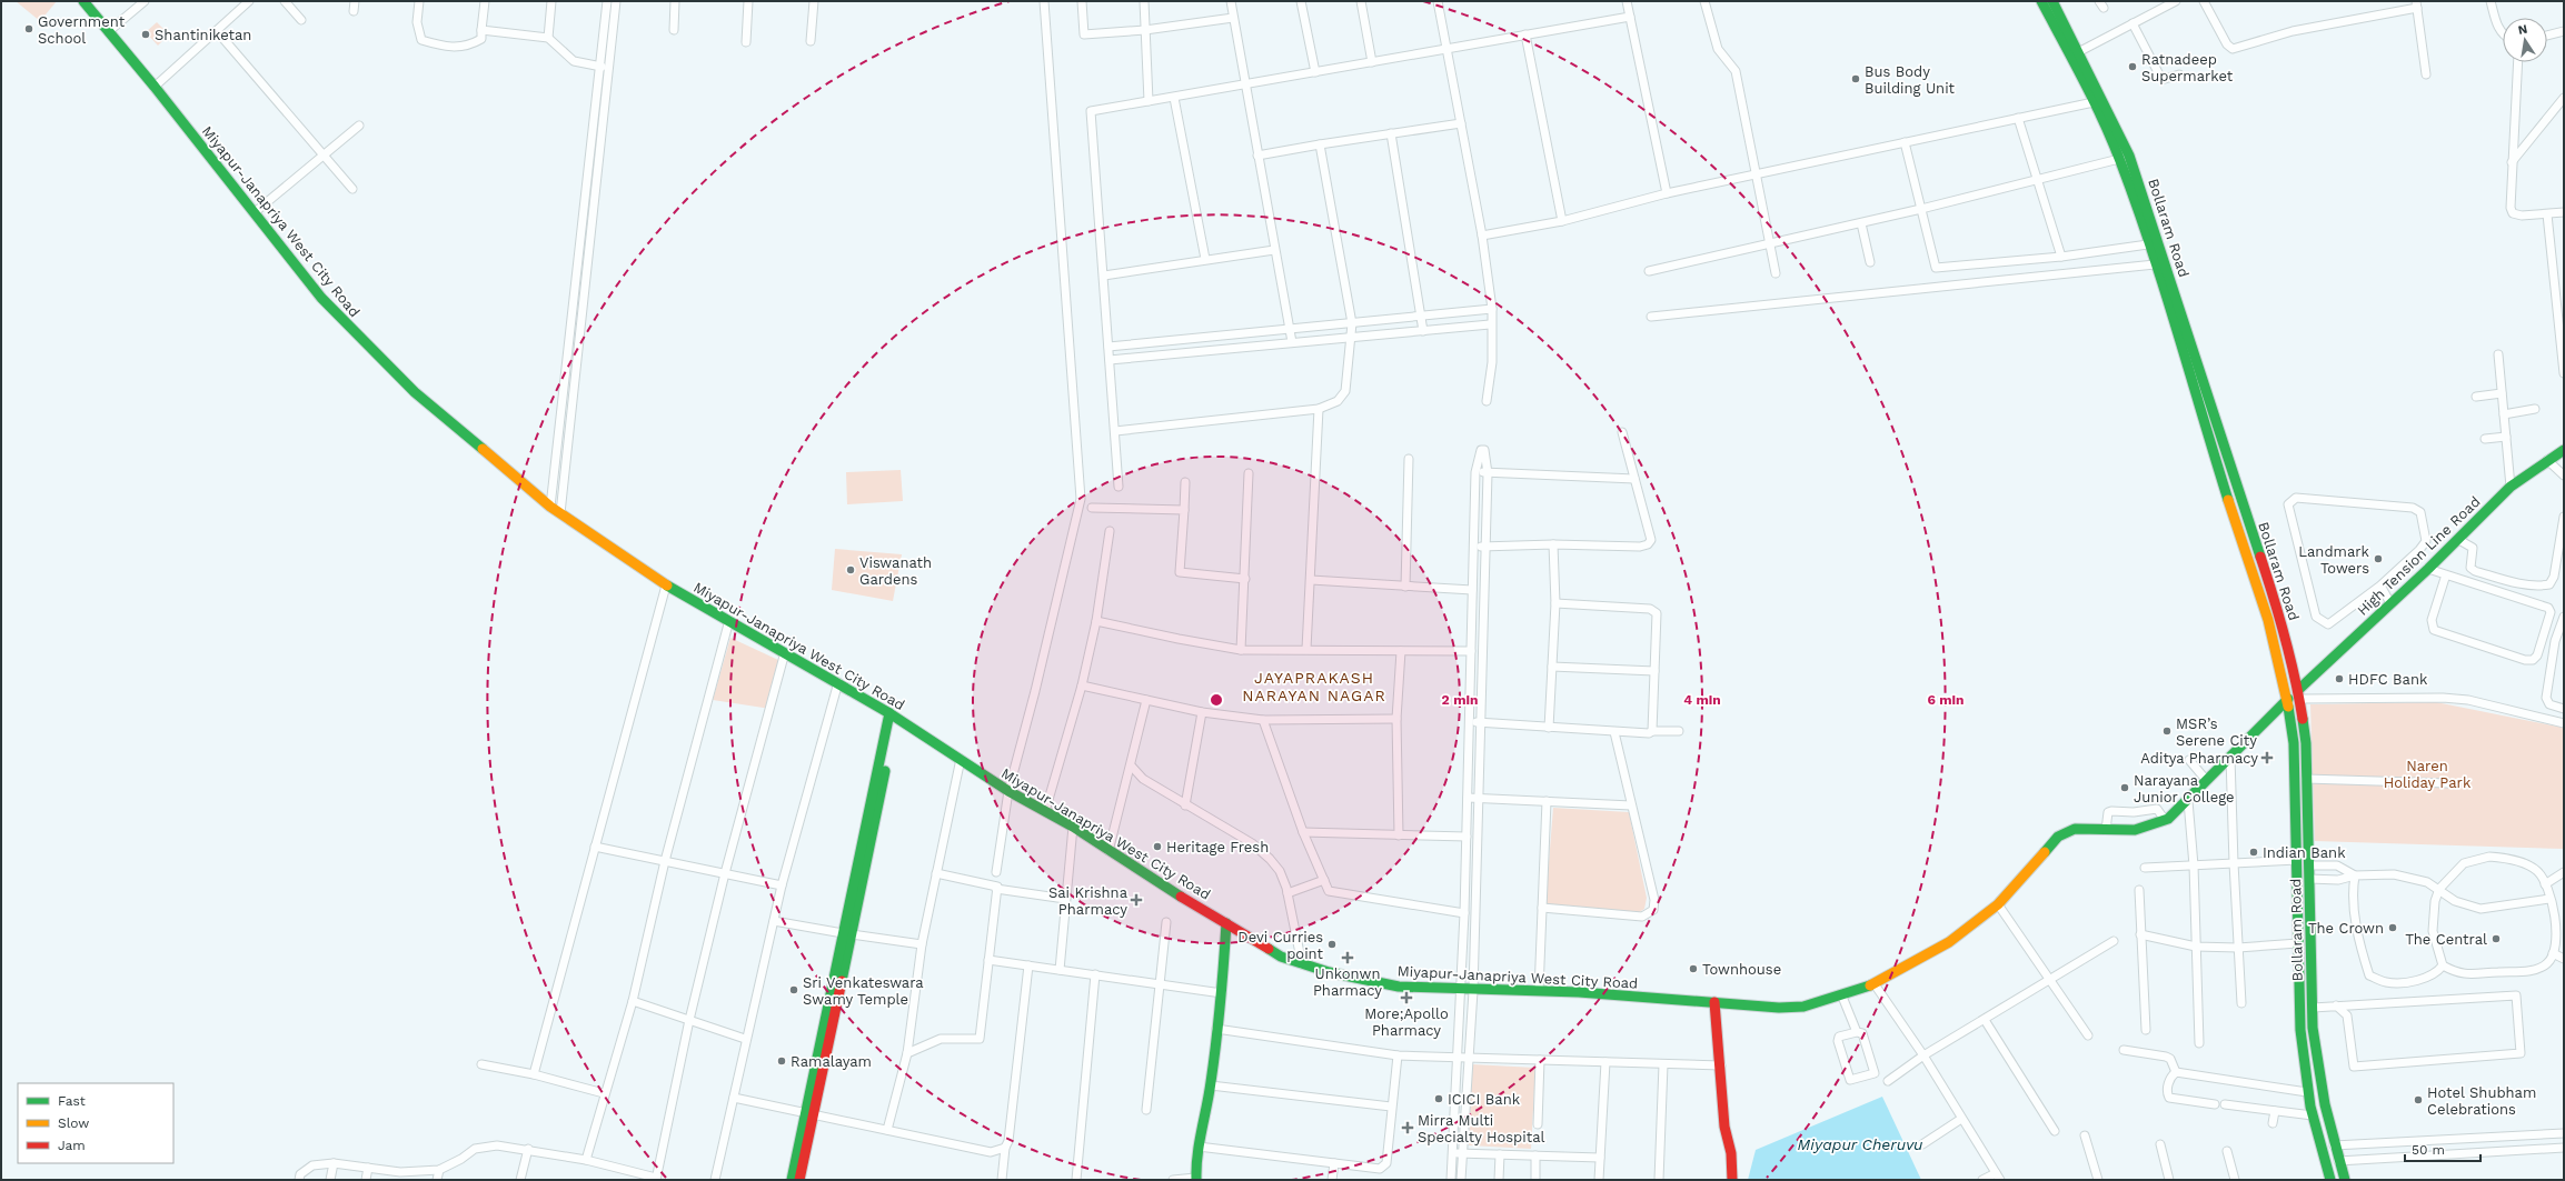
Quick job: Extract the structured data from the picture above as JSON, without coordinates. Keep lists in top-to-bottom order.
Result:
{
  "streets": {
    "street": ["Miyapur-Janapriya West City Road", "Bollaram Road", "High Tension Line Road"]
  },
  "crossings": [
    ["Miyapur-Janapriya West City Road", "Bollaram Road"],
    ["Bollaram Road", "High Tension Line Road"]
  ],
  "districts": ["JAYAPRAKASH NARAYAN NAGAR"],
  "water": ["Miyapur Cheruvu"],
  "parks": ["Naren Holiday Park"],
  "places": {
    "other": [
      "Government School",
      "Shantiniketan",
      "Ratnadeep Supermarket",
      "Bus Body Building Unit",
      "Landmark Towers",
      "Viswanath Gardens",
      "HDFC Bank",
      "MSR’s Serene City",
      "Narayana Junior College",
      "Heritage Fresh",
      "Indian Bank",
      "The Crown",
      "The Central",
      "Devi Curries point",
      "Townhouse",
      "Sri Venkateswara Swamy Temple",
      "Ramalayam",
      "ICICI Bank",
      "Hotel Shubham Celebrations"
    ],
    "health": [
      "Aditya Pharmacy",
      "Sai Krishna Pharmacy",
      "Unkonwn Pharmacy",
      "More;Apollo Pharmacy",
      "Mirra Multi Specialty Hospital"
    ]
  },
  "legend": ["Fast", "Slow", "Jam"],
  "scale_bar": "50 m",
  "north": "top",
  "rings": ["2 min", "4 min", "6 min"]
}
